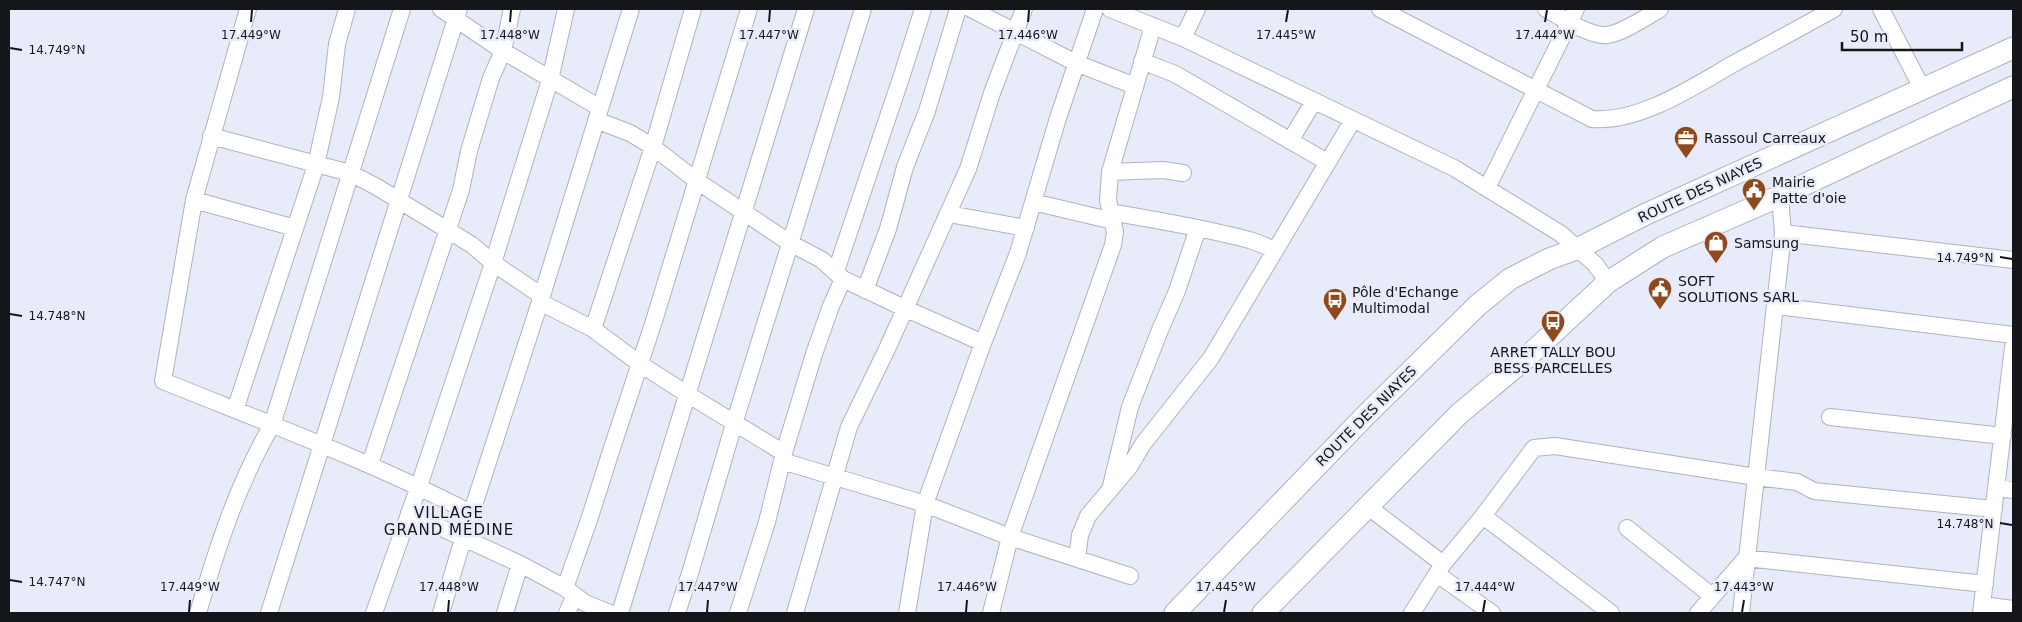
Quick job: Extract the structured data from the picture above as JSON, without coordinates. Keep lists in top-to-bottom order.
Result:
{
  "streets": {
    "main road": ["ROUTE DES NIAYES"]
  },
  "districts": ["VILLAGE GRAND MÉDINE"],
  "places": {
    "office": ["Rassoul Carreaux"],
    "public building": ["Mairie Patte d'oie", "SOFT SOLUTIONS SARL"],
    "shop": ["Samsung"],
    "bus stop": ["Pôle d'Echange Multimodal", "ARRET TALLY BOU BESS PARCELLES"]
  },
  "scale_bar": "50 m",
  "coordinates": [
    "17.449°W",
    "17.448°W",
    "17.447°W",
    "17.446°W",
    "17.445°W",
    "17.444°W",
    "14.749°N",
    "14.748°N",
    "14.747°N",
    "17.443°W"
  ]
}
